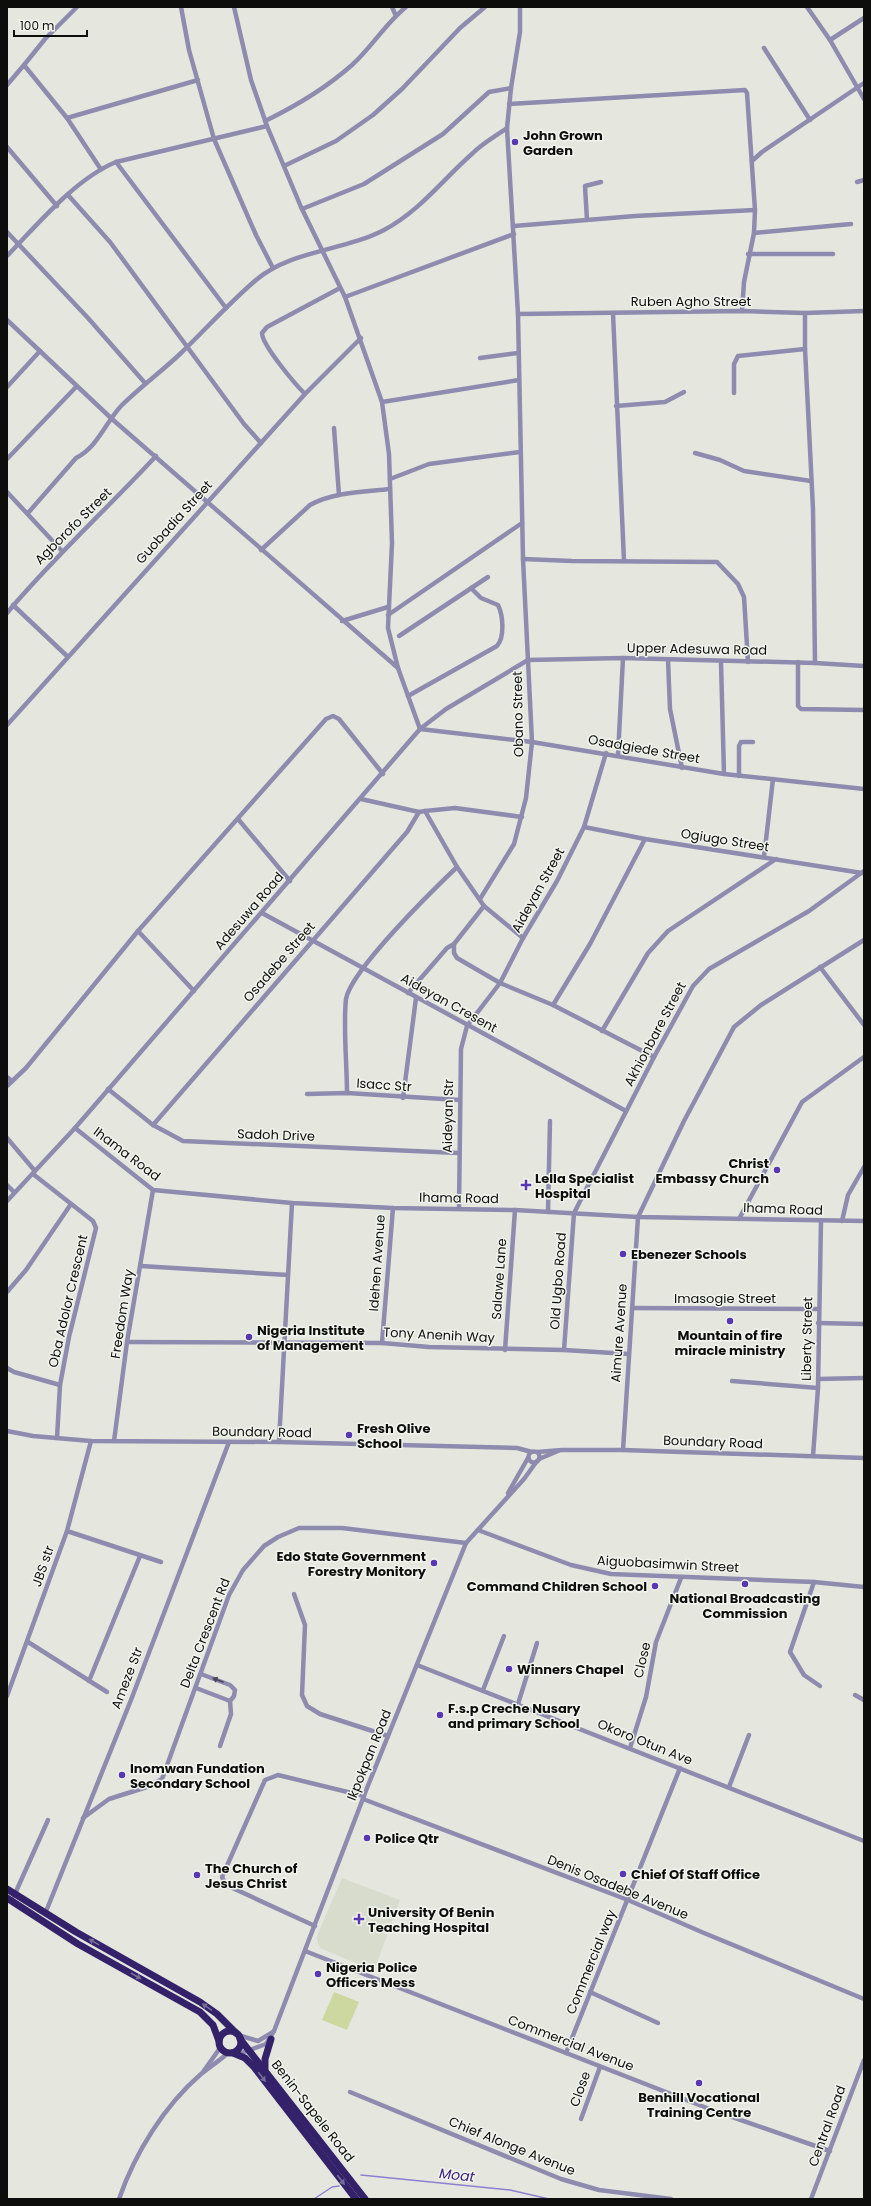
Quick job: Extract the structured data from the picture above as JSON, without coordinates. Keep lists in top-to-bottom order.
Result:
{
  "streets": {
    "highway": ["Benin-Sapele Road"],
    "street": [
      "Ruben Agho Street",
      "Guobadia Street",
      "Agborofo Street",
      "Upper Adesuwa Road",
      "Obano Street",
      "Osadgiede Street",
      "Ogiugo Street",
      "Aideyan Street",
      "Adesuwa Road",
      "Osadebe Street",
      "Aideyan Cresent",
      "Akhionbare Street",
      "Isacc Str",
      "Aideyan Str",
      "Sadoh Drive",
      "Ihama Road",
      "Idehen Avenue",
      "Salawe Lane",
      "Old Ugbo Road",
      "Imasogie Street",
      "Oba Adolor Crescent",
      "Freedom Way",
      "Aimure Avenue",
      "Tony Anenih Way",
      "Liberty Street",
      "Boundary Road",
      "Aiguobasimwin Street",
      "JBS str",
      "Delta Crescent Rd",
      "Close",
      "Ameze Str",
      "Okoro Otun Ave",
      "Ikpokpan Road",
      "Denis Osadebe Avenue",
      "Commercial way",
      "Commercial Avenue",
      "Central Road",
      "Chief Alonge Avenue"
    ]
  },
  "crossings": [
    ["Ruben Agho Street", "Obano Street"],
    ["Upper Adesuwa Road", "Obano Street"],
    ["Upper Adesuwa Road", "Adesuwa Road"],
    ["Obano Street", "Osadgiede Street"],
    ["Obano Street", "Adesuwa Road"],
    ["Osadgiede Street", "Aideyan Street"],
    ["Osadgiede Street", "Adesuwa Road"],
    ["Ogiugo Street", "Aideyan Street"],
    ["Ogiugo Street", "Akhionbare Street"],
    ["Aideyan Street", "Aideyan Cresent"],
    ["Aideyan Street", "Aideyan Str"],
    ["Adesuwa Road", "Aideyan Cresent"],
    ["Adesuwa Road", "Sadoh Drive"],
    ["Adesuwa Road", "Ihama Road"],
    ["Adesuwa Road", "Oba Adolor Crescent"],
    ["Osadebe Street", "Aideyan Cresent"],
    ["Osadebe Street", "Sadoh Drive"],
    ["Aideyan Cresent", "Akhionbare Street"],
    ["Aideyan Cresent", "Aideyan Str"],
    ["Akhionbare Street", "Ihama Road"],
    ["Akhionbare Street", "Old Ugbo Road"],
    ["Isacc Str", "Aideyan Str"],
    ["Aideyan Str", "Sadoh Drive"],
    ["Aideyan Str", "Ihama Road"],
    ["Ihama Road", "Idehen Avenue"],
    ["Ihama Road", "Salawe Lane"],
    ["Ihama Road", "Old Ugbo Road"],
    ["Ihama Road", "Freedom Way"],
    ["Ihama Road", "Aimure Avenue"],
    ["Ihama Road", "Liberty Street"],
    ["Idehen Avenue", "Tony Anenih Way"],
    ["Salawe Lane", "Tony Anenih Way"],
    ["Old Ugbo Road", "Tony Anenih Way"],
    ["Imasogie Street", "Aimure Avenue"],
    ["Imasogie Street", "Liberty Street"],
    ["Oba Adolor Crescent", "Boundary Road"],
    ["Freedom Way", "Tony Anenih Way"],
    ["Freedom Way", "Boundary Road"],
    ["Aimure Avenue", "Tony Anenih Way"],
    ["Aimure Avenue", "Boundary Road"],
    ["Liberty Street", "Boundary Road"],
    ["Boundary Road", "JBS str"],
    ["Boundary Road", "Ameze Str"],
    ["Boundary Road", "Ikpokpan Road"],
    ["Aiguobasimwin Street", "Close"],
    ["Aiguobasimwin Street", "Ikpokpan Road"],
    ["Delta Crescent Rd", "Ameze Str"],
    ["Delta Crescent Rd", "Ikpokpan Road"],
    ["Close", "Okoro Otun Ave"],
    ["Close", "Commercial Avenue"],
    ["Ameze Str", "Benin-Sapele Road"],
    ["Okoro Otun Ave", "Ikpokpan Road"],
    ["Okoro Otun Ave", "Commercial way"],
    ["Ikpokpan Road", "Denis Osadebe Avenue"],
    ["Ikpokpan Road", "Commercial Avenue"],
    ["Denis Osadebe Avenue", "Commercial way"],
    ["Commercial way", "Commercial Avenue"],
    ["Commercial Avenue", "Central Road"]
  ],
  "water": ["Moat"],
  "places": {
    "other": [
      "John Grown Garden",
      "Christ Embassy Church",
      "Ebenezer Schools",
      "Mountain of fire miracle ministry",
      "Nigeria Institute of Management",
      "Fresh Olive School",
      "Edo State Government Forestry Monitory",
      "National Broadcasting Commission",
      "Command Children School",
      "Winners Chapel",
      "F.s.p Creche Nusary and primary School",
      "Inomwan Fundation Secondary School",
      "Police Qtr",
      "Chief Of Staff Office",
      "The Church of Jesus Christ",
      "Nigeria Police Officers Mess",
      "Benhill Vocational Training Centre"
    ],
    "health": ["Lella Specialist Hospital", "University Of Benin Teaching Hospital"]
  },
  "scale_bar": "100 m"
}
